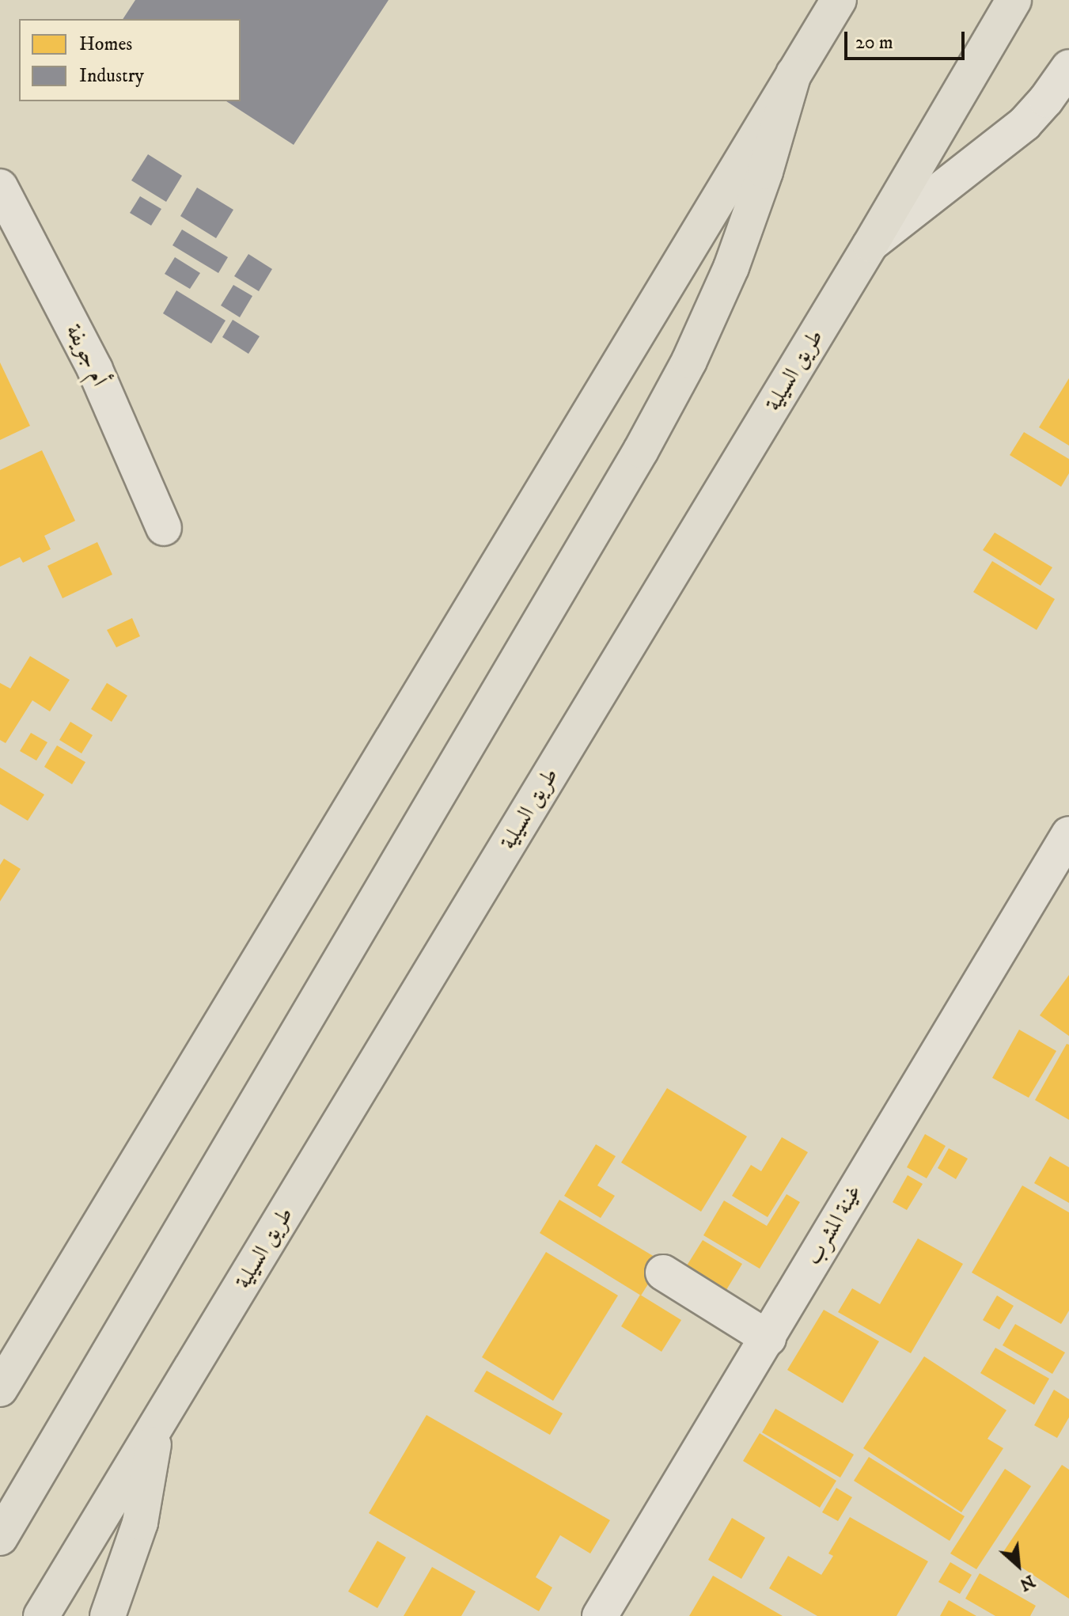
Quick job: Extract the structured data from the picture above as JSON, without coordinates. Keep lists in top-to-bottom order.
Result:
{
  "streets": {
    "main road": ["طريق السيلية"],
    "street": ["أم جويفة", "غينة المشرب"]
  },
  "legend": ["Homes", "Industry"],
  "scale_bar": "20 m",
  "north": "bottom right"
}
